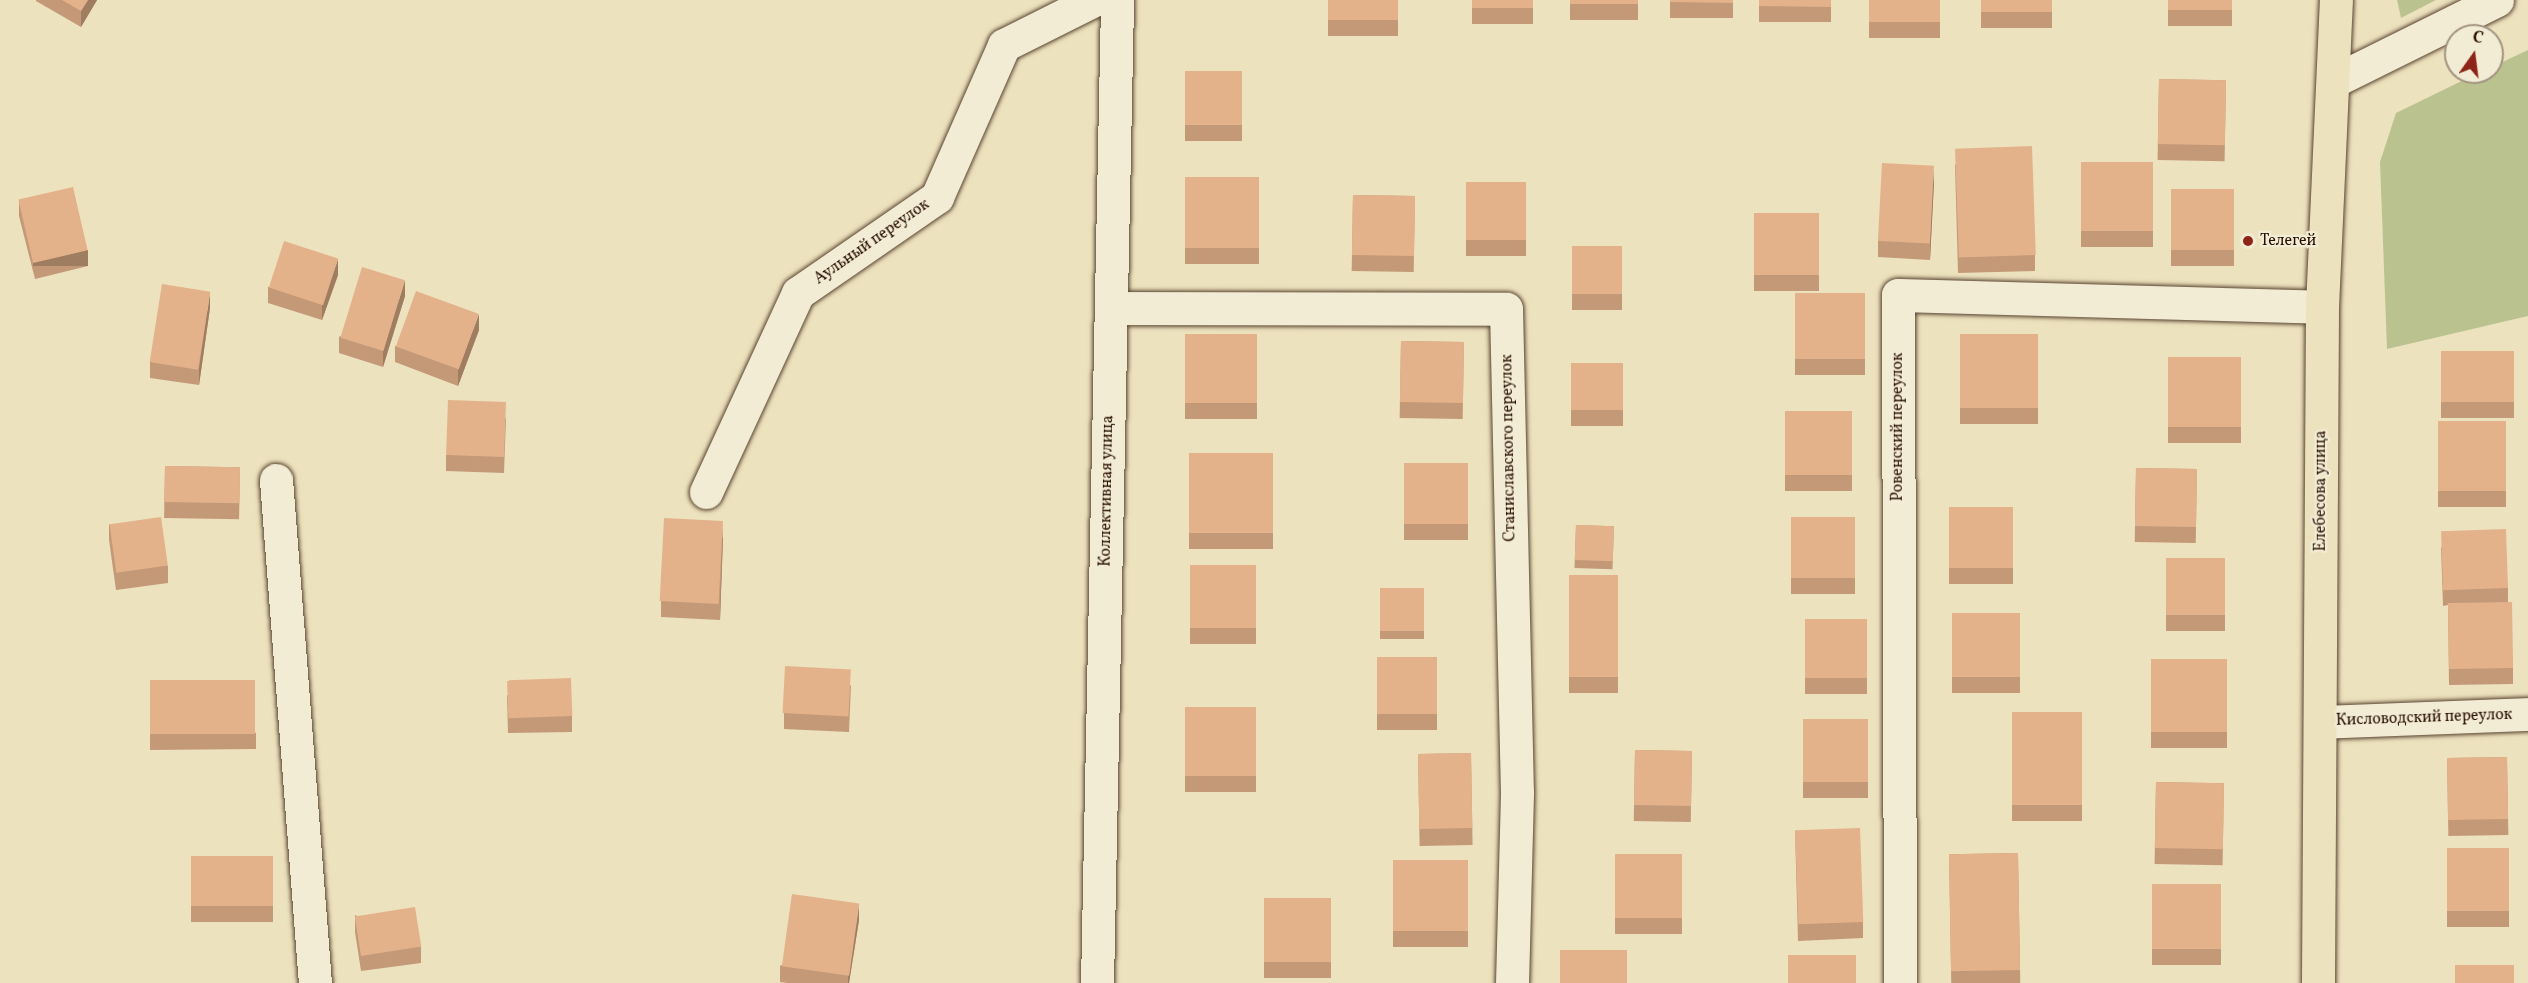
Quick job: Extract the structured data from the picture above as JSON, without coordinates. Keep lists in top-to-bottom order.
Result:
{
  "streets": {
    "main road": ["Елебесова улица"],
    "street": [
      "Аульный переулок",
      "Ровенский переулок",
      "Станиславского переулок",
      "Коллективная улица",
      "Кисловодский переулок"
    ]
  },
  "crossings": [
    ["Ровенский переулок", "Елебесова улица"],
    ["Станиславского переулок", "Коллективная улица"],
    ["Елебесова улица", "Кисловодский переулок"]
  ],
  "places": ["Телегей"],
  "north": "top"
}
